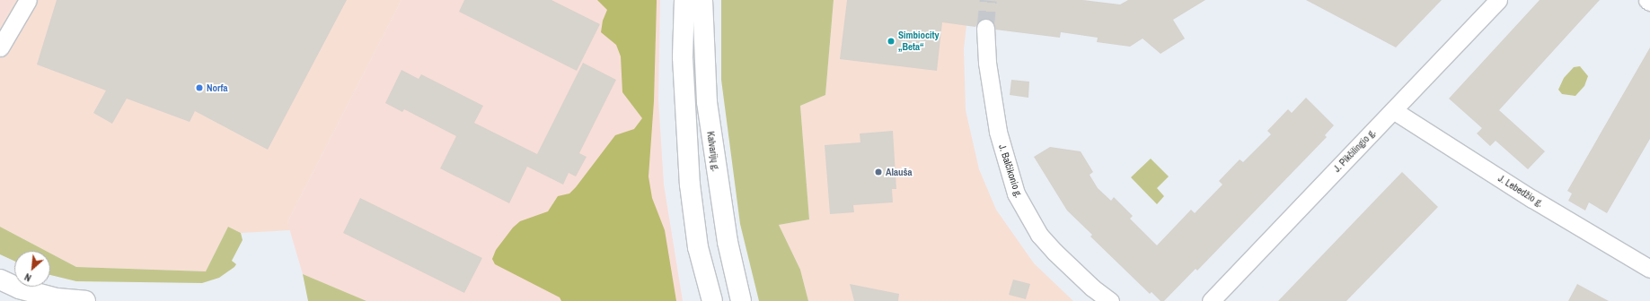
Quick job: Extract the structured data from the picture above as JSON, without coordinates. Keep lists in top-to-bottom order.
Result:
{
  "streets": {
    "main road": ["Kalvarijų g."],
    "street": ["J. Pikčilingio g.", "J. Balčikonio g.", "J. Lebedžio g."]
  },
  "crossings": [
    ["J. Pikčilingio g.", "J. Lebedžio g."]
  ],
  "places": ["Simbiocity „Beta“", "Norfa", "Alauša"],
  "north": "bottom left"
}
